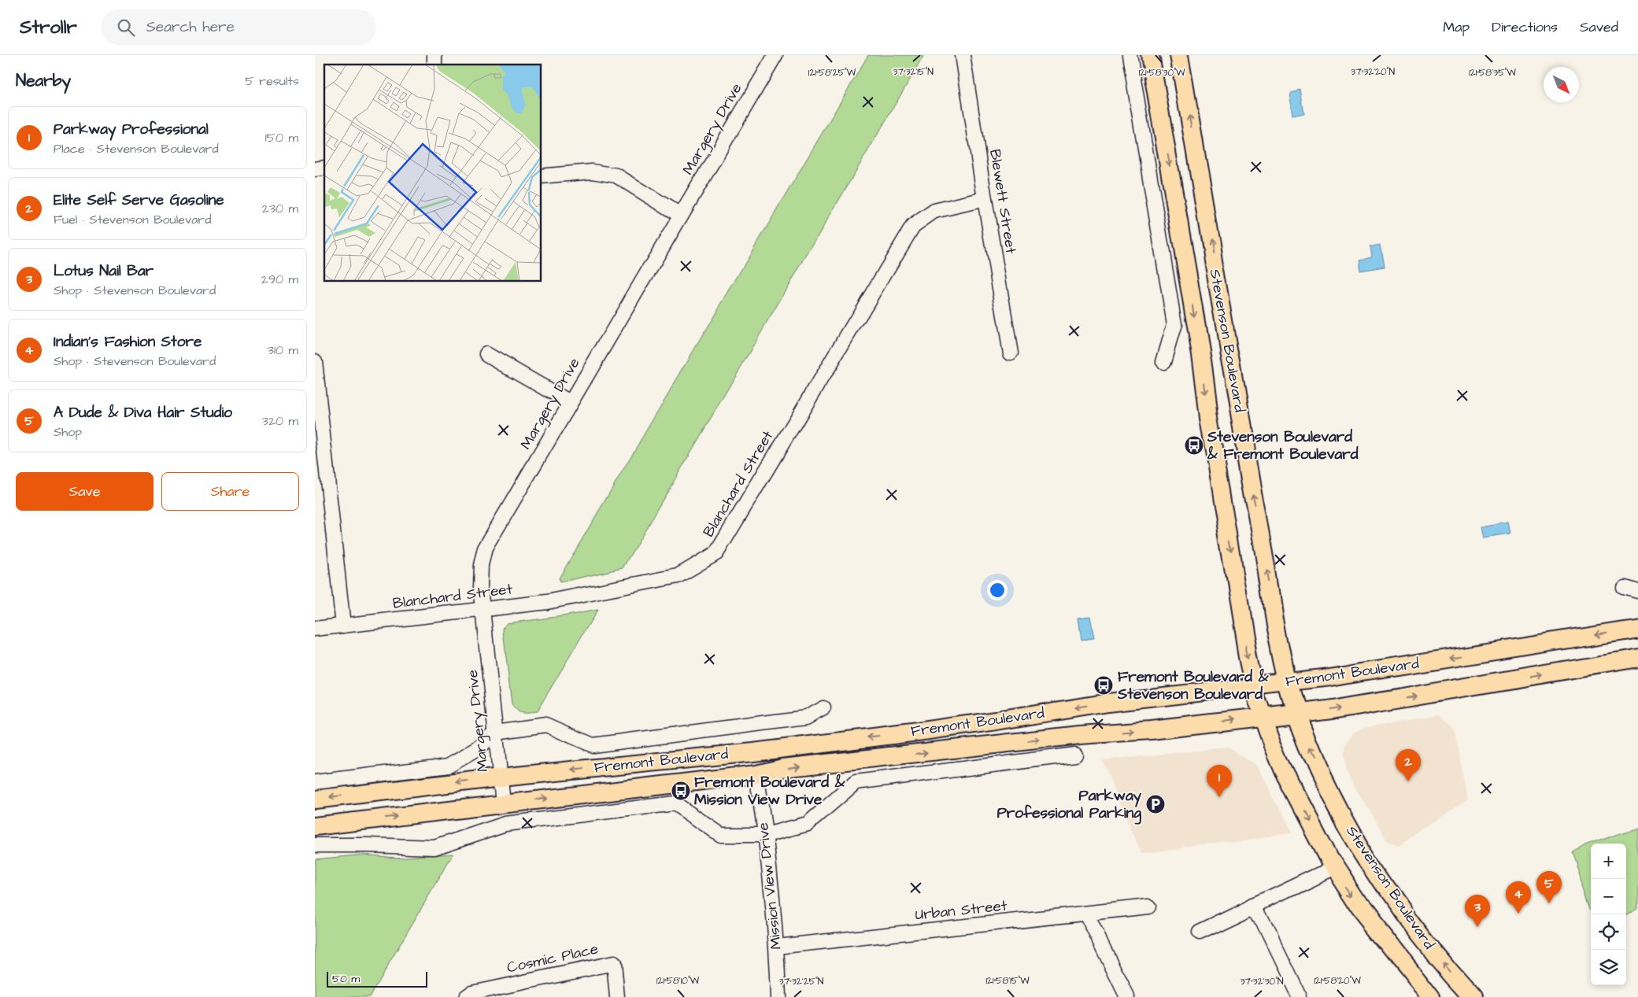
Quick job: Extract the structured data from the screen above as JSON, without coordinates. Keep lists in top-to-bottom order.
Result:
{
  "streets": {
    "main road": ["Stevenson Boulevard", "Fremont Boulevard", "Mission View Drive"],
    "street": [
      "Margery Drive",
      "Blewett Street",
      "Blanchard Street",
      "Urban Street",
      "Cosmic Place"
    ]
  },
  "crossings": [
    ["Margery Drive", "Blanchard Street"],
    ["Margery Drive", "Fremont Boulevard"],
    ["Blewett Street", "Blanchard Street"],
    ["Stevenson Boulevard", "Fremont Boulevard"],
    ["Fremont Boulevard", "Mission View Drive"],
    ["Mission View Drive", "Urban Street"]
  ],
  "places": {
    "bus stop": ["Stevenson Boulevard & Fremont Boulevard", "Fremont Boulevard & Stevenson Boulevard", "Fremont Boulevard & Mission View Drive"],
    "parking": ["Parkway Professional Parking"]
  },
  "scale_bar": "50 m",
  "north": "bottom right",
  "page": {
    "header": "Strollr",
    "search": "Search here",
    "nav": ["Map", "Directions", "Saved"],
    "heading": ["Nearby", "5 results"],
    "list": [
      {
        "mark": "1",
        "name": "Parkway Professional",
        "note": "Place · Stevenson Boulevard",
        "value": "150 m"
      },
      {
        "mark": "2",
        "name": "Elite Self Serve Gasoline",
        "note": "Fuel · Stevenson Boulevard",
        "value": "230 m"
      },
      {
        "mark": "3",
        "name": "Lotus Nail Bar",
        "note": "Shop · Stevenson Boulevard",
        "value": "290 m"
      },
      {
        "mark": "4",
        "name": "Indian's Fashion Store",
        "note": "Shop · Stevenson Boulevard",
        "value": "310 m"
      },
      {
        "mark": "5",
        "name": "A Dude & Diva Hair Studio",
        "note": "Shop",
        "value": "320 m"
      }
    ],
    "buttons": ["Save", "Share"],
    "pins": [
      "2",
      "1",
      "5",
      "4",
      "3"
    ],
    "map_buttons": ["+", "−"],
    "scale": "50 m"
  },
  "coordinates": [
    "37°32'15\"N",
    "37°32'20\"N",
    "121°58'25\"W",
    "121°58'30\"W",
    "121°58'35\"W",
    "121°58'10\"W",
    "121°58'15\"W",
    "121°58'20\"W",
    "37°32'25\"N",
    "37°32'30\"N"
  ]
}
